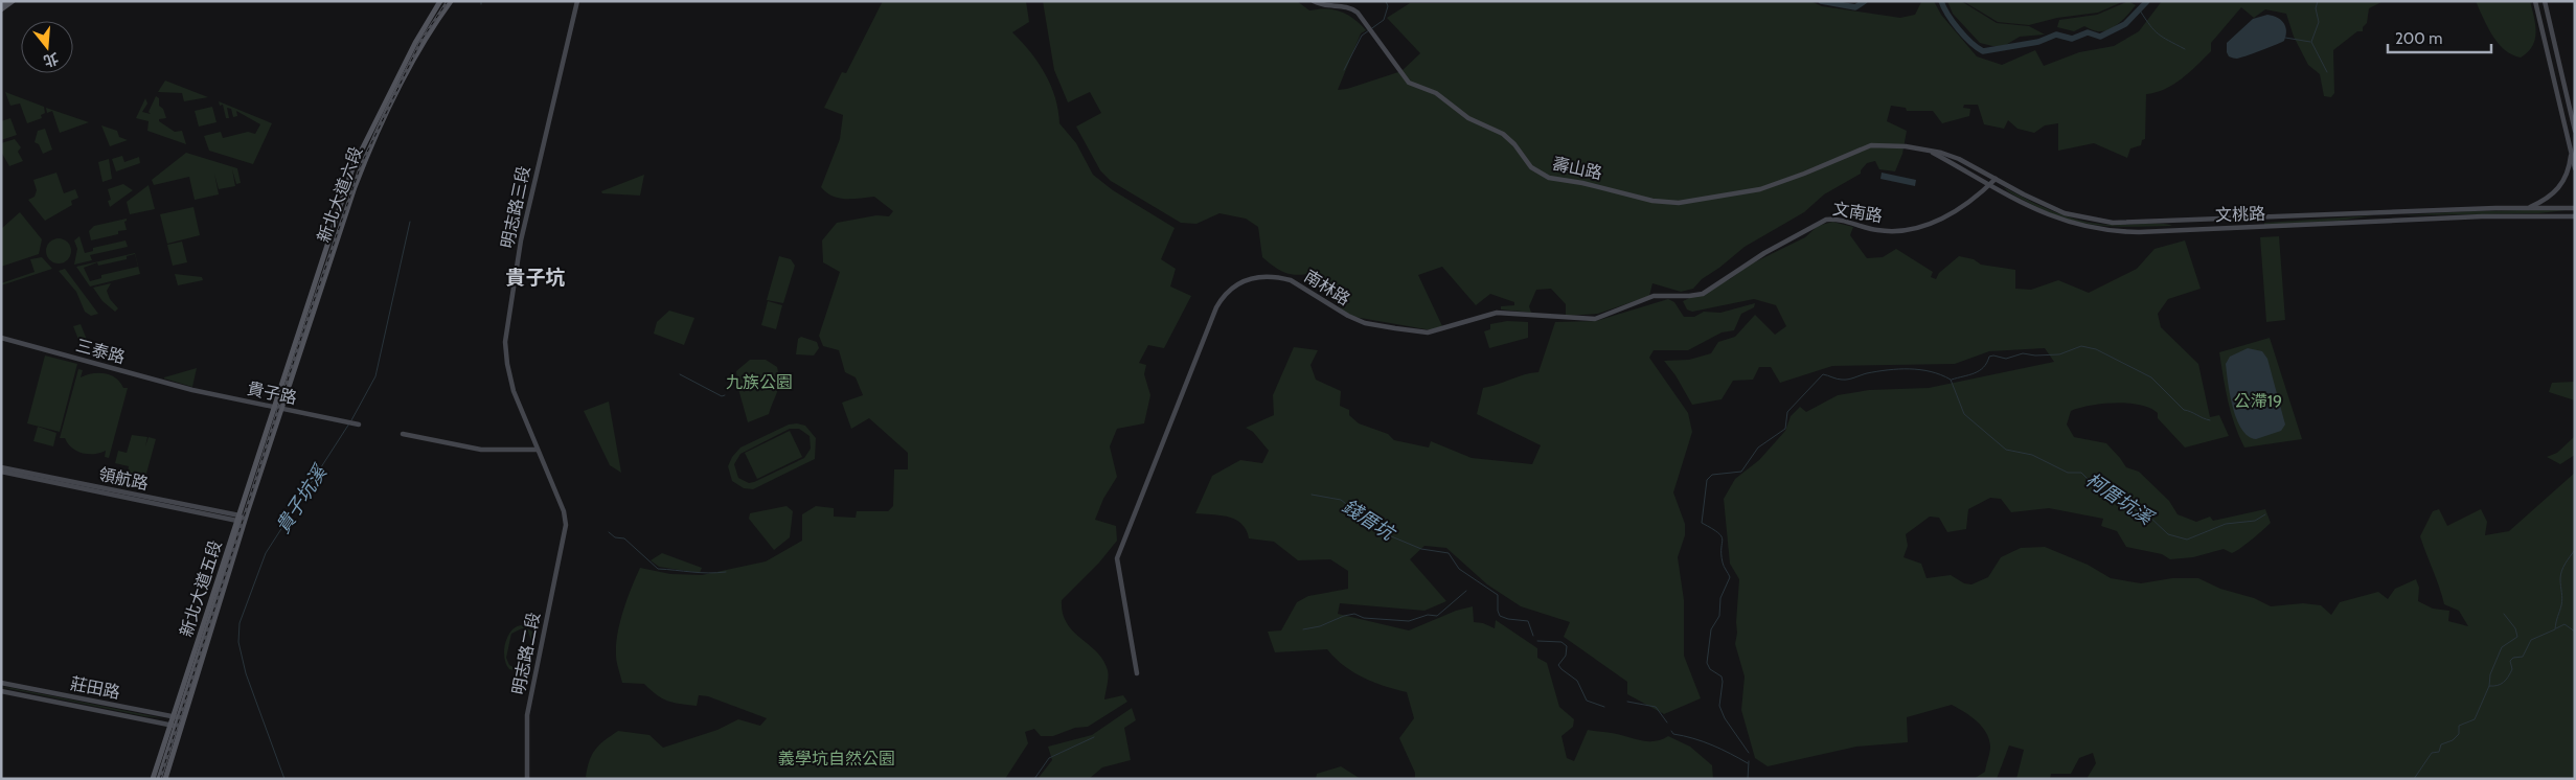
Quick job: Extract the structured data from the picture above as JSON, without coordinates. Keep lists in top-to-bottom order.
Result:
{
  "streets": {
    "main road": ["新北大道六段", "新北大道五段"],
    "street": [
      "壽山路",
      "明志路三段",
      "文南路",
      "文桃路",
      "南林路",
      "三泰路",
      "貴子路",
      "領航路",
      "明志路二段",
      "莊田路"
    ]
  },
  "crossings": [
    ["壽山路", "文桃路"],
    ["新北大道六段", "貴子路"],
    ["新北大道六段", "新北大道五段"],
    ["明志路三段", "明志路二段"],
    ["文南路", "文桃路"],
    ["文南路", "南林路"],
    ["三泰路", "貴子路"],
    ["貴子路", "新北大道五段"],
    ["領航路", "新北大道五段"],
    ["新北大道五段", "莊田路"]
  ],
  "districts": ["貴子坑"],
  "water": ["柯厝坑溪", "貴子坑溪", "錢厝坑"],
  "parks": ["九族公園", "公滯19", "義學坑自然公園"],
  "scale_bar": "200 m",
  "north": "bottom"
}
